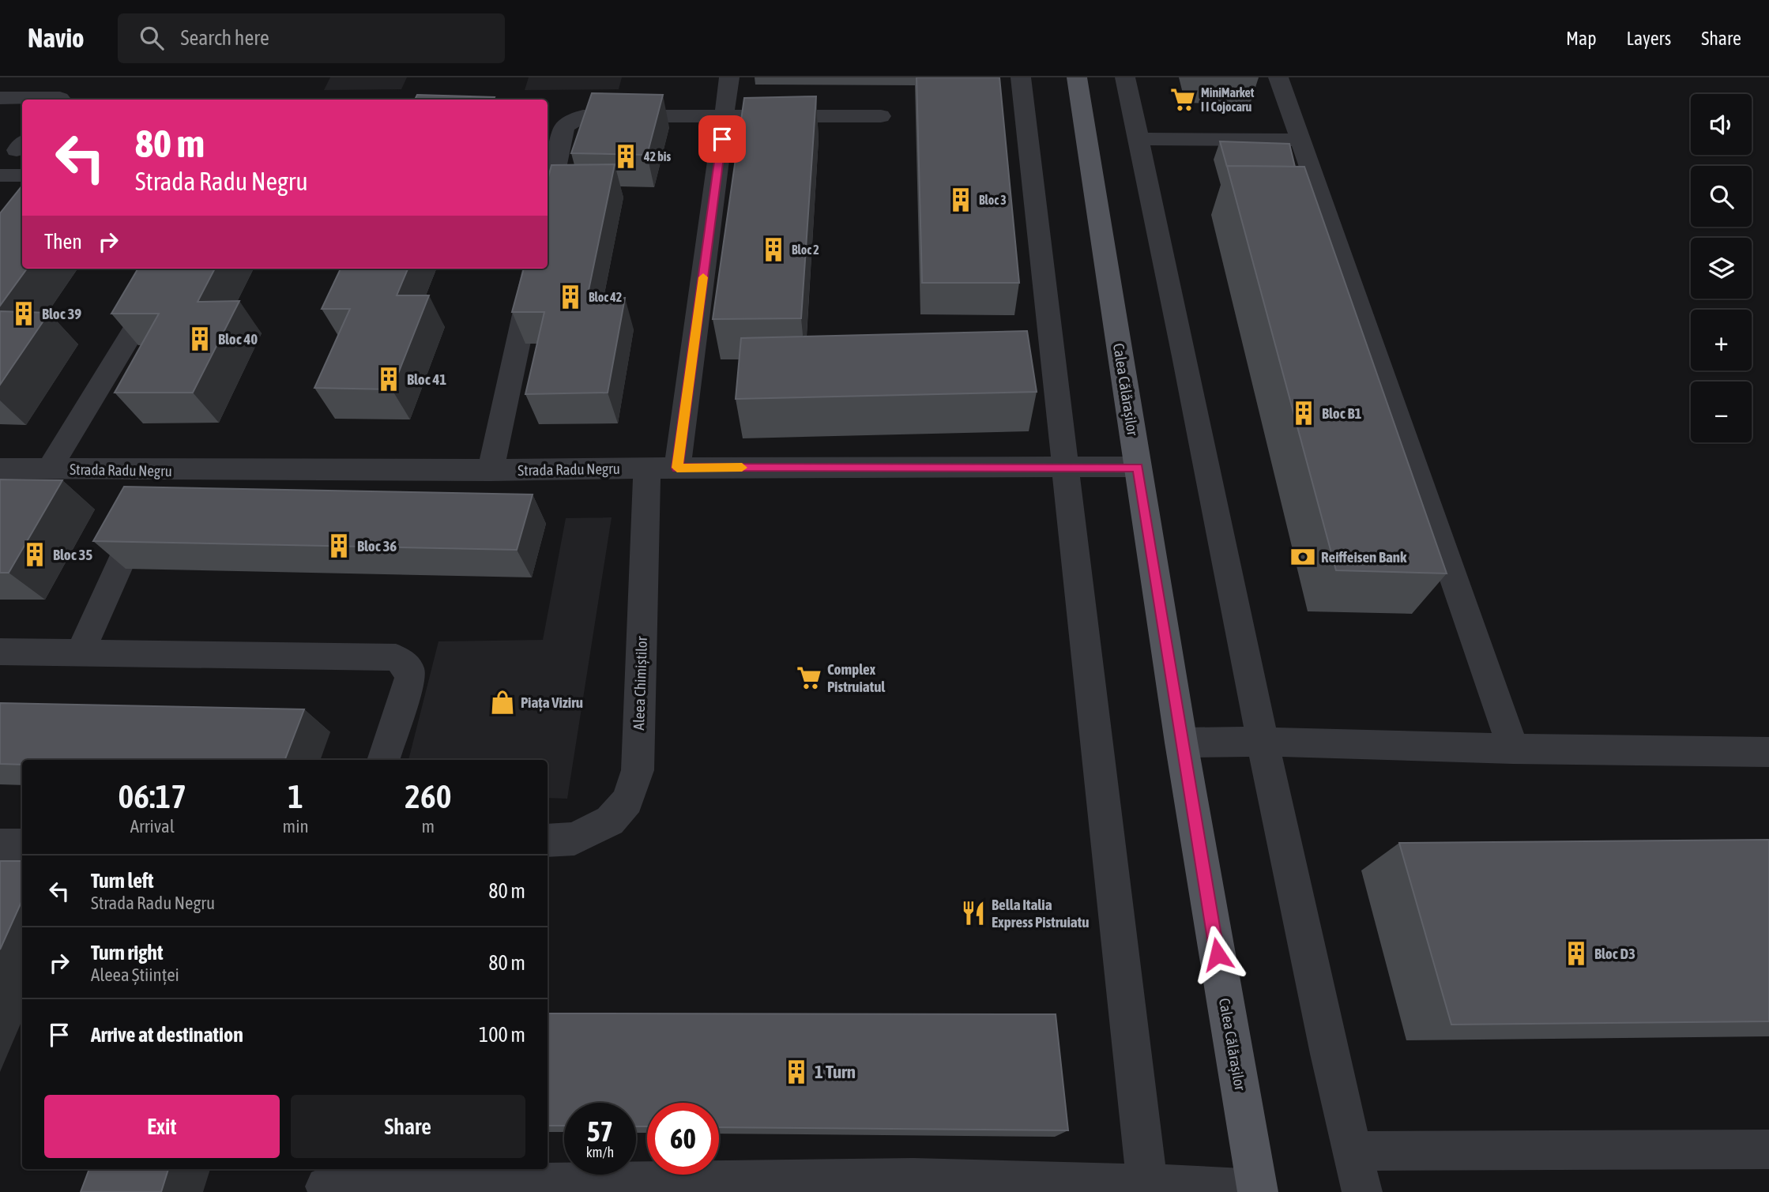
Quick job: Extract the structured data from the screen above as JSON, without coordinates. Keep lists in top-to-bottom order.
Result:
{
  "streets": {
    "main road": ["Calea Călărașilor"],
    "street": ["Strada Radu Negru", "Aleea Chimiștilor"]
  },
  "crossings": [
    ["Calea Călărașilor", "Strada Radu Negru"],
    ["Strada Radu Negru", "Aleea Chimiștilor"]
  ],
  "places": {
    "supermarket": ["MiniMarket I I Cojocaru", "Complex Pistruiatul"],
    "building": [
      "42 bis",
      "Bloc 3",
      "Bloc 2",
      "Bloc 42",
      "Bloc 39",
      "Bloc 40",
      "Bloc 41",
      "Bloc B1",
      "Bloc 36",
      "Bloc 35",
      "Bloc D3",
      "1 Turn"
    ],
    "bank": ["Reiffeisen Bank"],
    "shop": ["Piața Viziru"],
    "restaurant": ["Bella Italia Express Pistruiatu"]
  },
  "page": {
    "header": "Navio",
    "search": "Search here",
    "nav": ["Map", "Layers", "Share"],
    "map_buttons": ["+", "−"],
    "turn": ["80 m", "Strada Radu Negru"],
    "then": "Then",
    "eta": [
      "06:17",
      "Arrival",
      "1",
      "min",
      "260",
      "m"
    ],
    "list": [
      {
        "name": "Turn left",
        "note": "Strada Radu Negru",
        "value": "80 m"
      },
      {
        "name": "Turn right",
        "note": "Aleea Științei",
        "value": "80 m"
      },
      {
        "name": "Arrive at destination",
        "value": "100 m"
      }
    ],
    "buttons": ["Exit", "Share"],
    "speed": "57 km/h",
    "limit": "60"
  }
}
